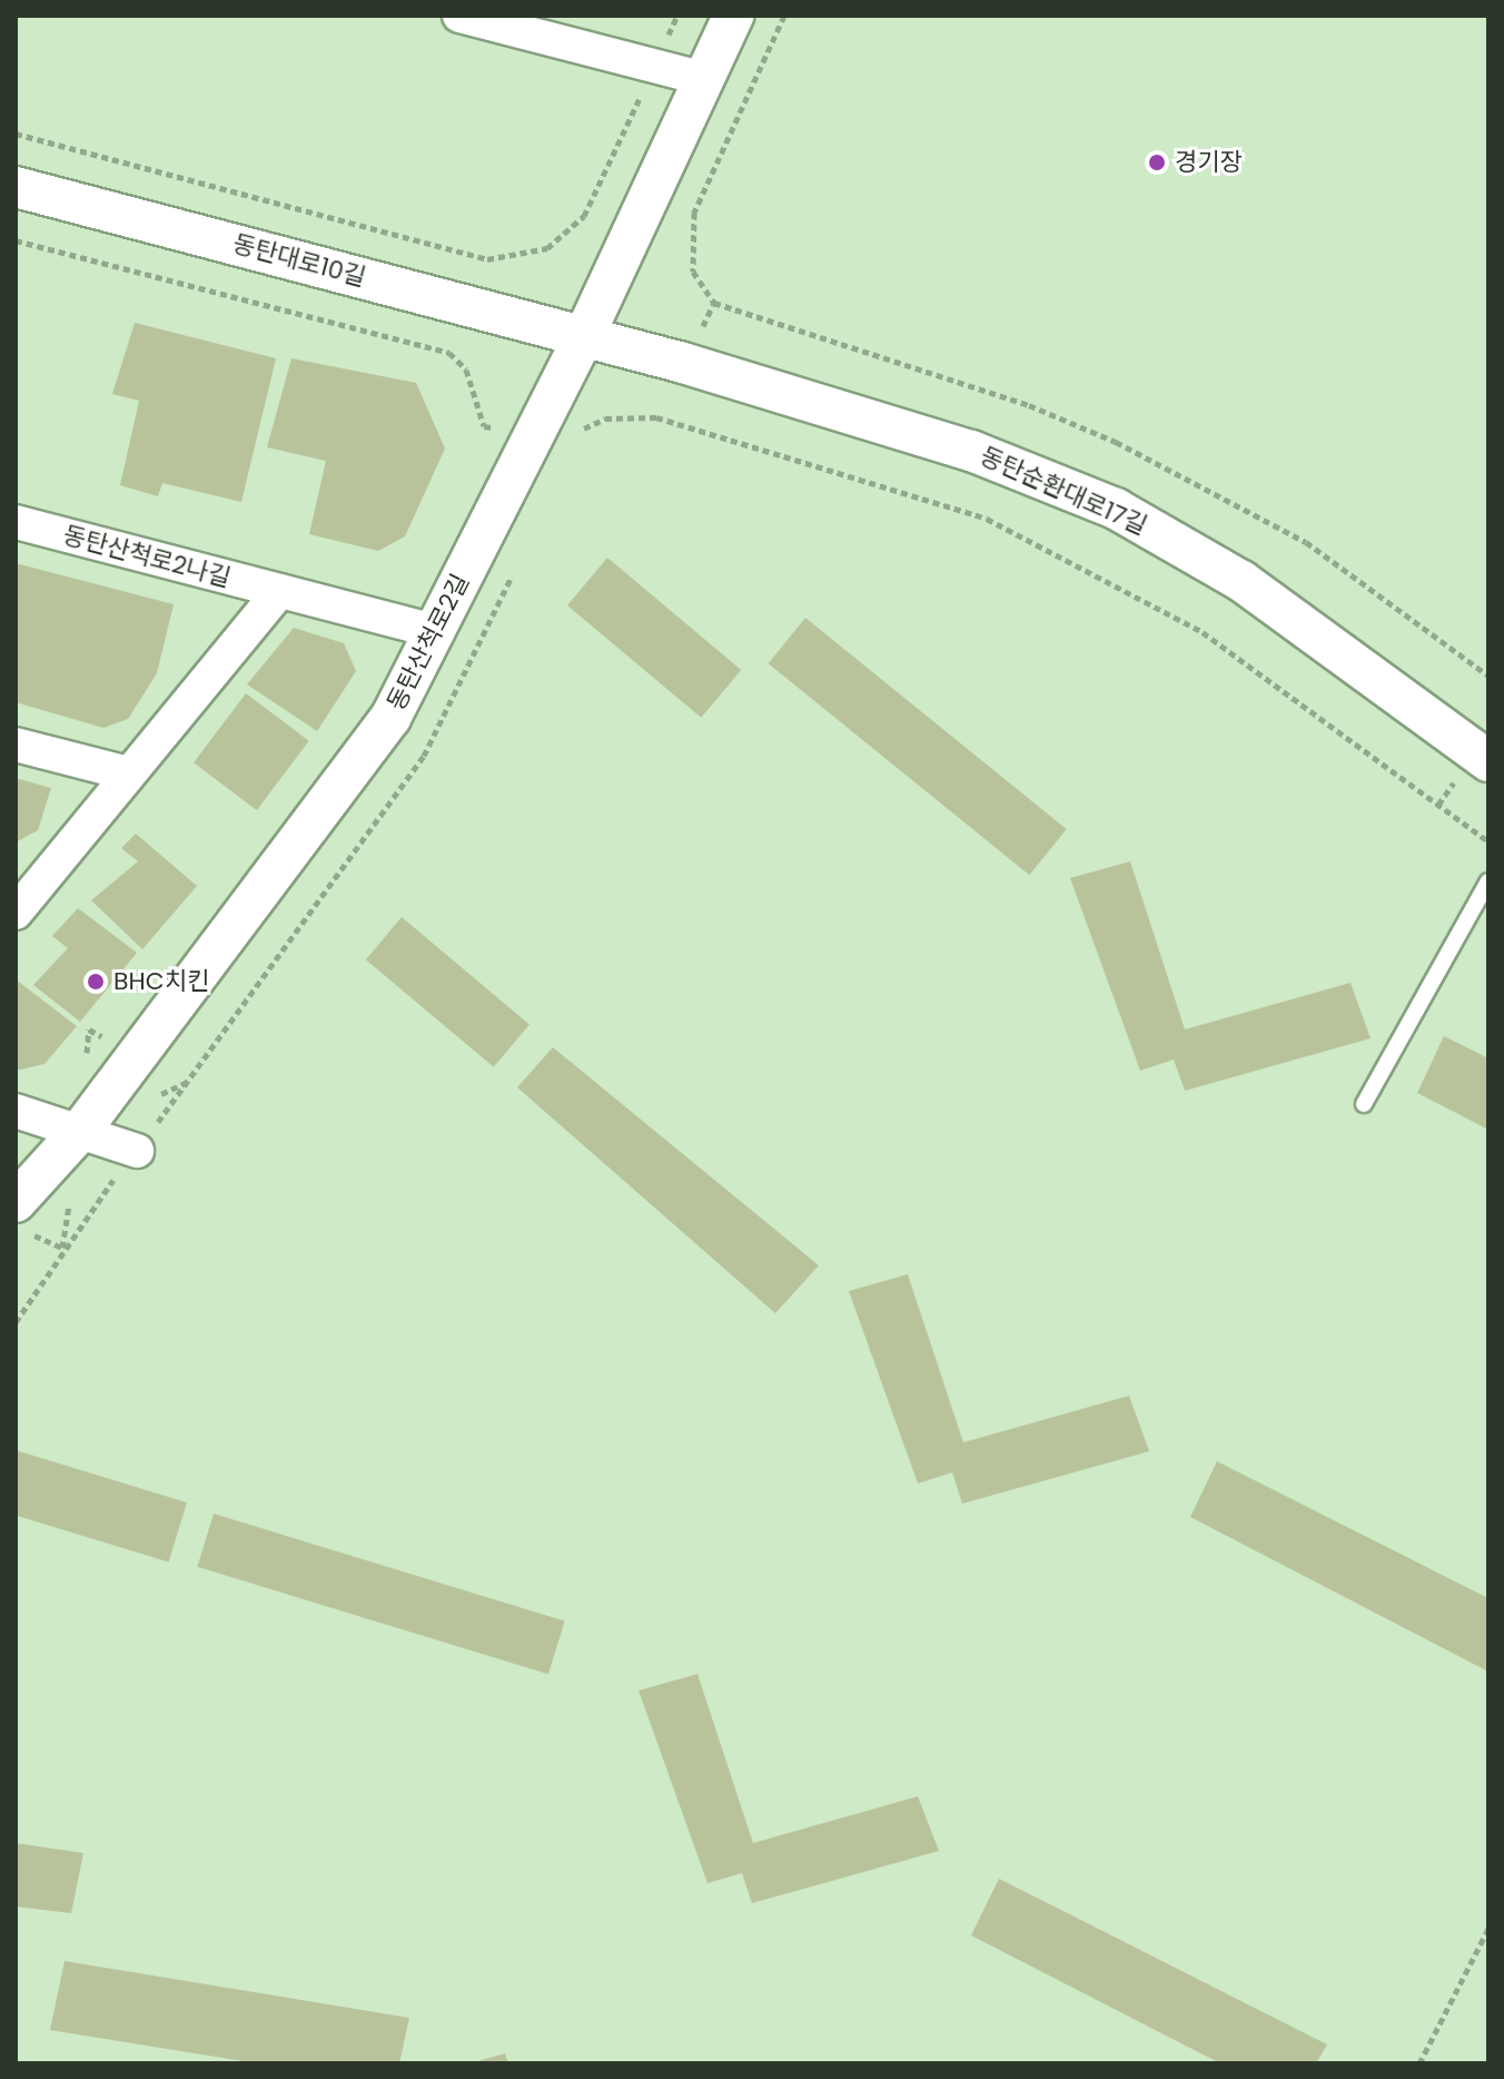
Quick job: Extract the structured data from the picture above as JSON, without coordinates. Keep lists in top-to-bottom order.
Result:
{
  "streets": {
    "street": [
      "동탄대로10길",
      "동탄순환대로17길",
      "동탄산척로2나길",
      "동탄산척로2길"
    ]
  },
  "crossings": [
    ["동탄대로10길", "동탄순환대로17길"],
    ["동탄대로10길", "동탄산척로2길"],
    ["동탄순환대로17길", "동탄산척로2길"],
    ["동탄산척로2나길", "동탄산척로2길"]
  ],
  "places": ["경기장", "BHC치킨"]
}
